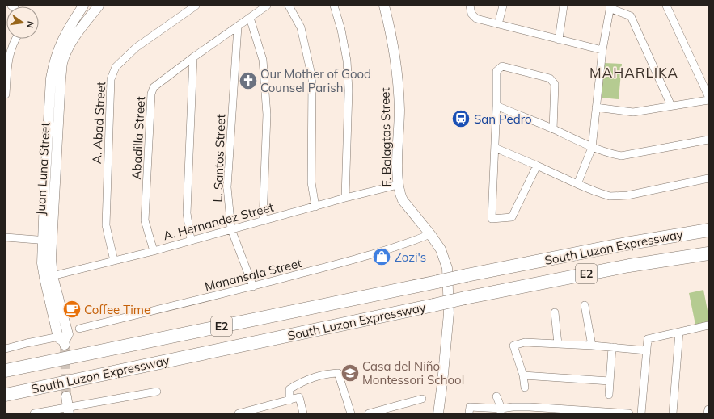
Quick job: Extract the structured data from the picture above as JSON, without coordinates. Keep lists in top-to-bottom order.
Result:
{
  "streets": {
    "highway": ["South Luzon Expressway", "E2"],
    "main road": ["F. Balagtas Street", "Juan Luna Street"],
    "street": [
      "A. Abad Street",
      "Abadilla Street",
      "L. Santos Street",
      "A. Hernandez Street",
      "Manansala Street"
    ]
  },
  "crossings": [
    ["A. Abad Street", "A. Hernandez Street"],
    ["F. Balagtas Street", "A. Hernandez Street"],
    ["F. Balagtas Street", "Manansala Street"],
    ["Abadilla Street", "L. Santos Street"],
    ["Abadilla Street", "A. Hernandez Street"],
    ["L. Santos Street", "A. Hernandez Street"],
    ["L. Santos Street", "Manansala Street"],
    ["Juan Luna Street", "A. Hernandez Street"]
  ],
  "districts": ["MAHARLIKA"],
  "places": {
    "church": ["Our Mother of Good Counsel Parish"],
    "station": ["San Pedro"],
    "shop": ["Zozi's"],
    "cafe": ["Coffee Time"],
    "school or university": ["Casa del Niño Montessori School"]
  },
  "north": "right"
}
